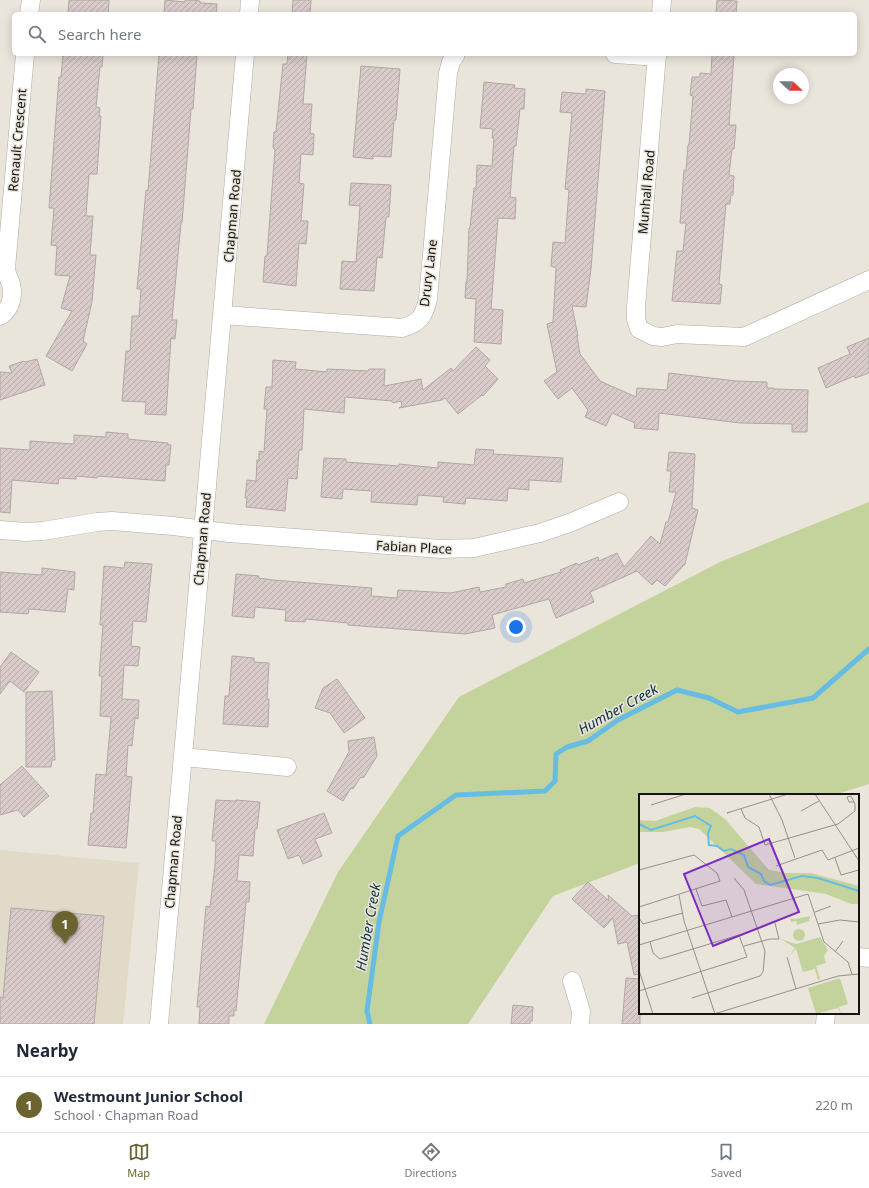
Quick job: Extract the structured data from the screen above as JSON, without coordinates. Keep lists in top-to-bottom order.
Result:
{
  "streets": {
    "street": [
      "Renault Crescent",
      "Munhall Road",
      "Chapman Road",
      "Drury Lane",
      "Fabian Place"
    ]
  },
  "crossings": [
    ["Chapman Road", "Drury Lane"],
    ["Chapman Road", "Fabian Place"]
  ],
  "water": ["Humber Creek"],
  "north": "right",
  "page": {
    "search": "Search here",
    "pins": "1",
    "heading": "Nearby",
    "list": [
      {
        "mark": "1",
        "name": "Westmount Junior School",
        "note": "School · Chapman Road",
        "value": "220 m"
      }
    ],
    "nav": ["Map", "Directions", "Saved"]
  }
}
